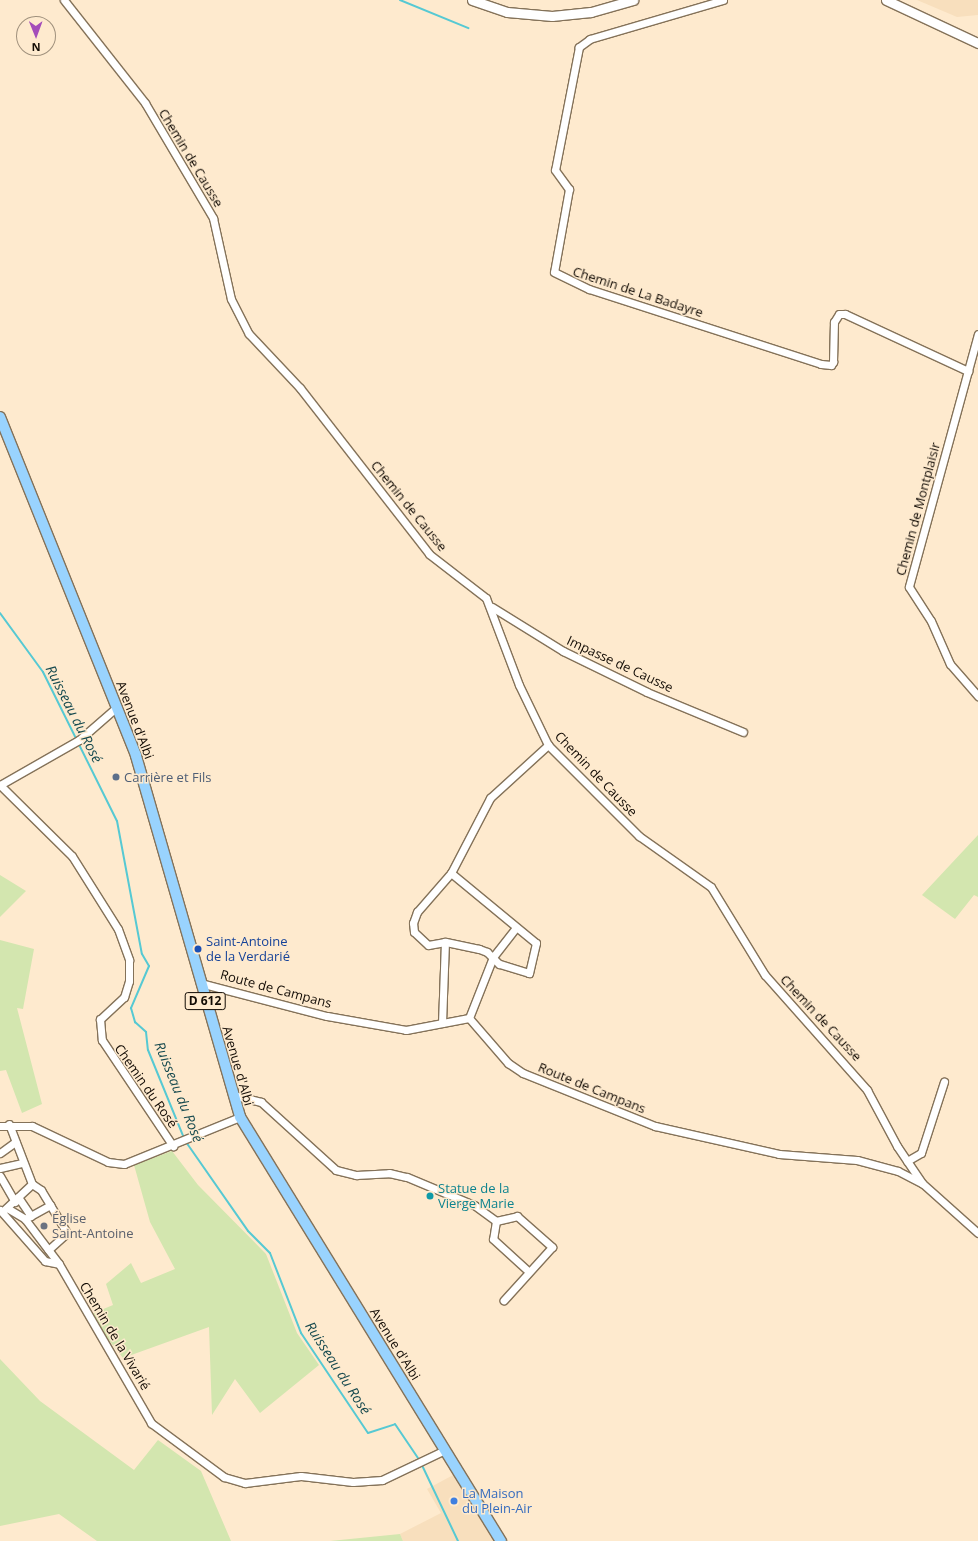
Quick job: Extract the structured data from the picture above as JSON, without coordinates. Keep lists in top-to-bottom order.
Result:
{
  "streets": {
    "main road": ["Avenue d'Albi", "D 612"],
    "street": [
      "Chemin de Causse",
      "Chemin de La Badayre",
      "Chemin de Montplaisir",
      "Impasse de Causse",
      "Route de Campans",
      "Chemin du Rosé",
      "Chemin de la Vivarié"
    ]
  },
  "crossings": [
    ["Chemin de Causse", "Impasse de Causse"],
    ["Chemin de Causse", "Route de Campans"],
    ["Chemin de La Badayre", "Chemin de Montplaisir"],
    ["Avenue d'Albi", "Route de Campans"],
    ["Avenue d'Albi", "Chemin de la Vivarié"]
  ],
  "water": ["Ruisseau du Rosé"],
  "places": [
    "Carrière et Fils",
    "Saint-Antoine de la Verdarié",
    "Statue de la Vierge Marie",
    "Église Saint-Antoine",
    "La Maison du Plein-Air"
  ],
  "north": "bottom"
}
